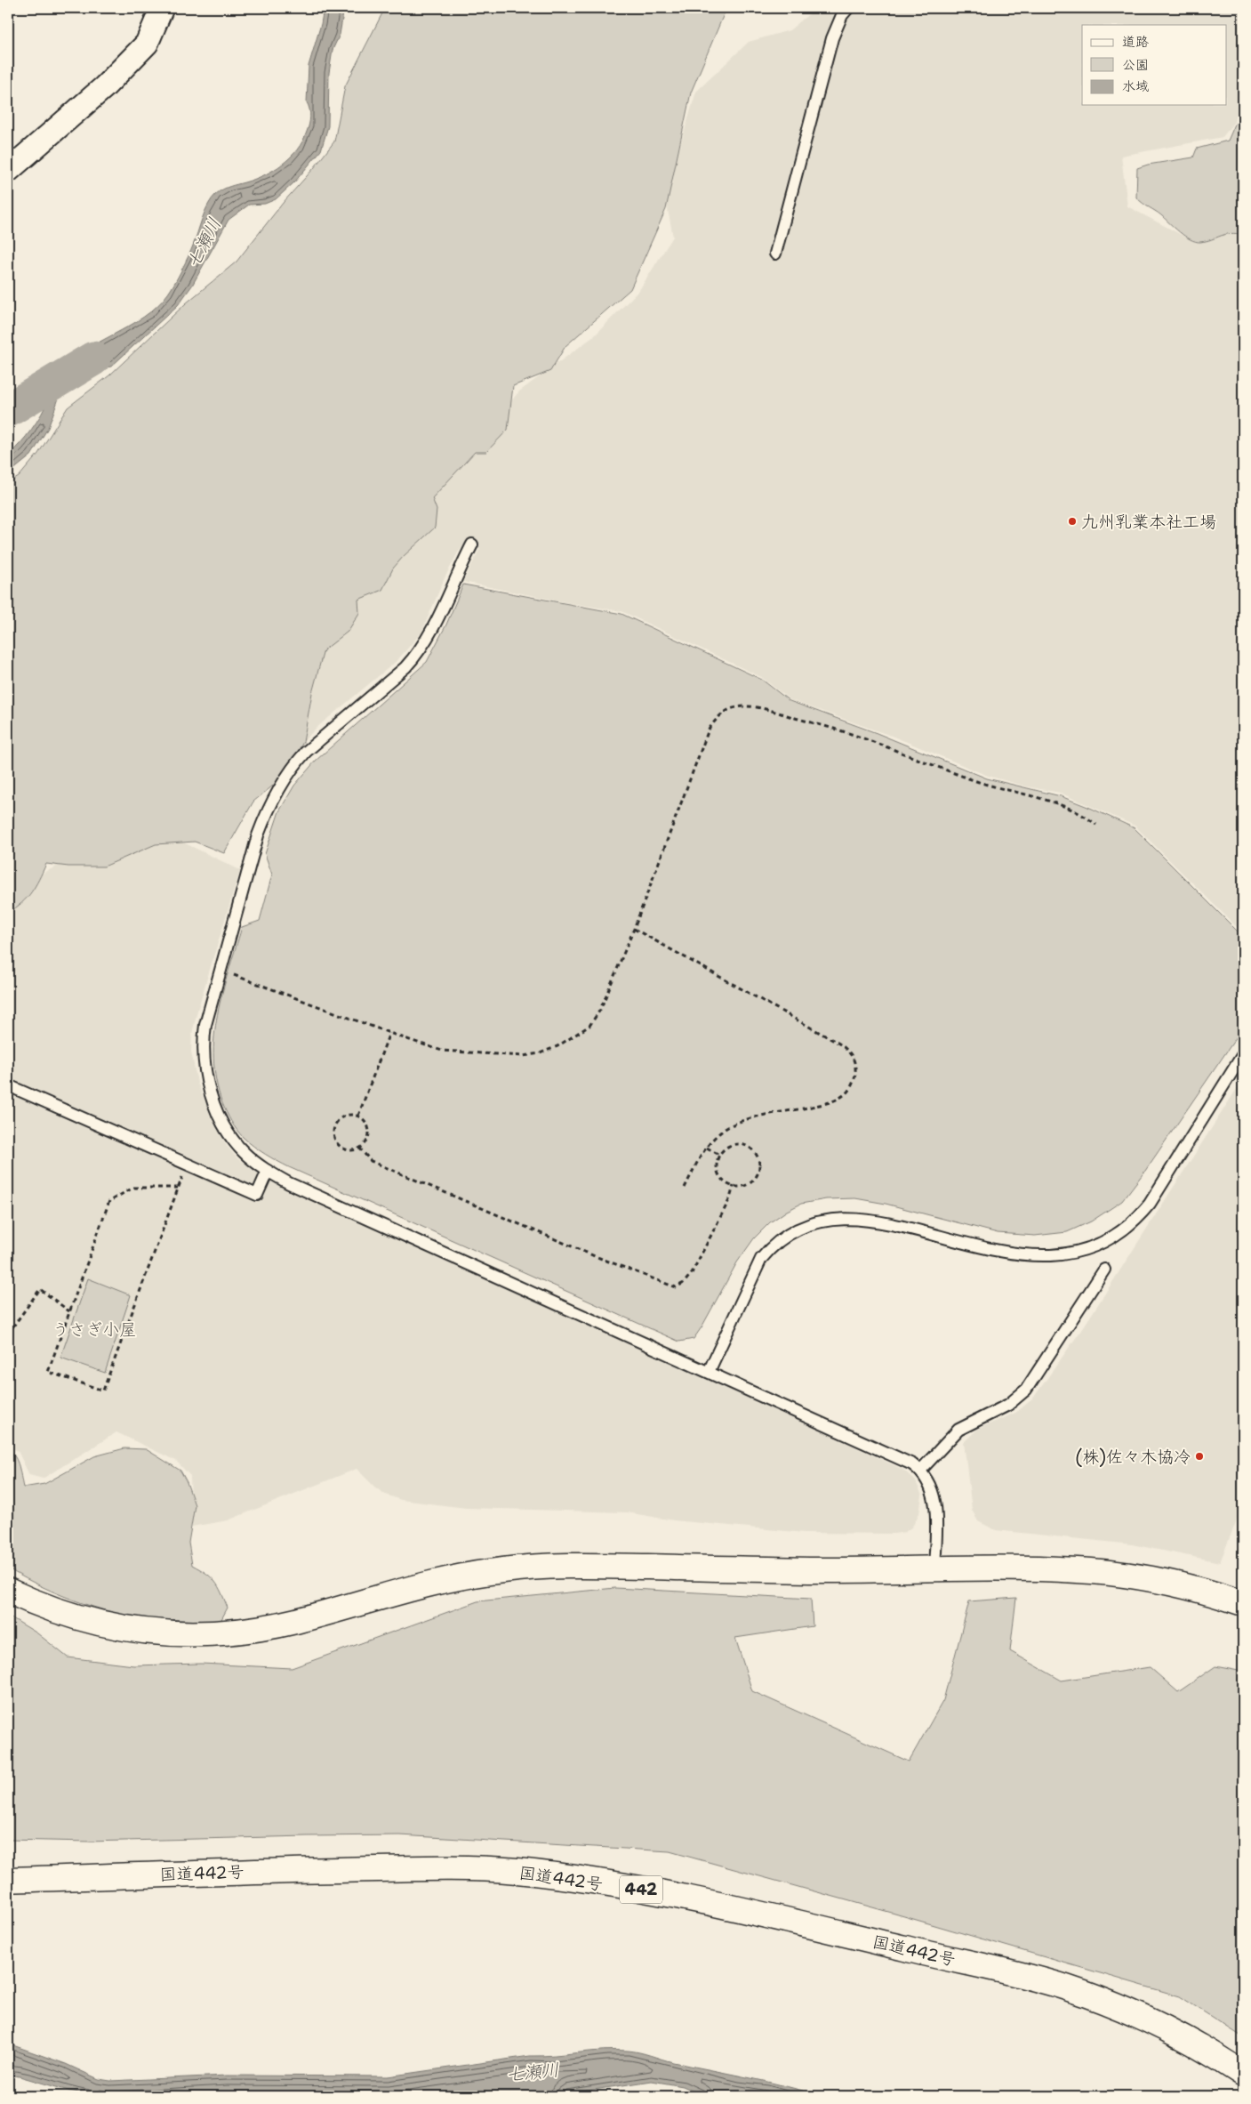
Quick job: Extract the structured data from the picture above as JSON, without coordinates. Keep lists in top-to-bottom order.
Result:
{
  "streets": {
    "main road": ["国道442号", "442"]
  },
  "water": ["七瀬川"],
  "parks": ["うさぎ小屋"],
  "places": ["九州乳業本社工場", "(株)佐々木協冷"],
  "legend": ["道路", "公園", "水域"]
}
